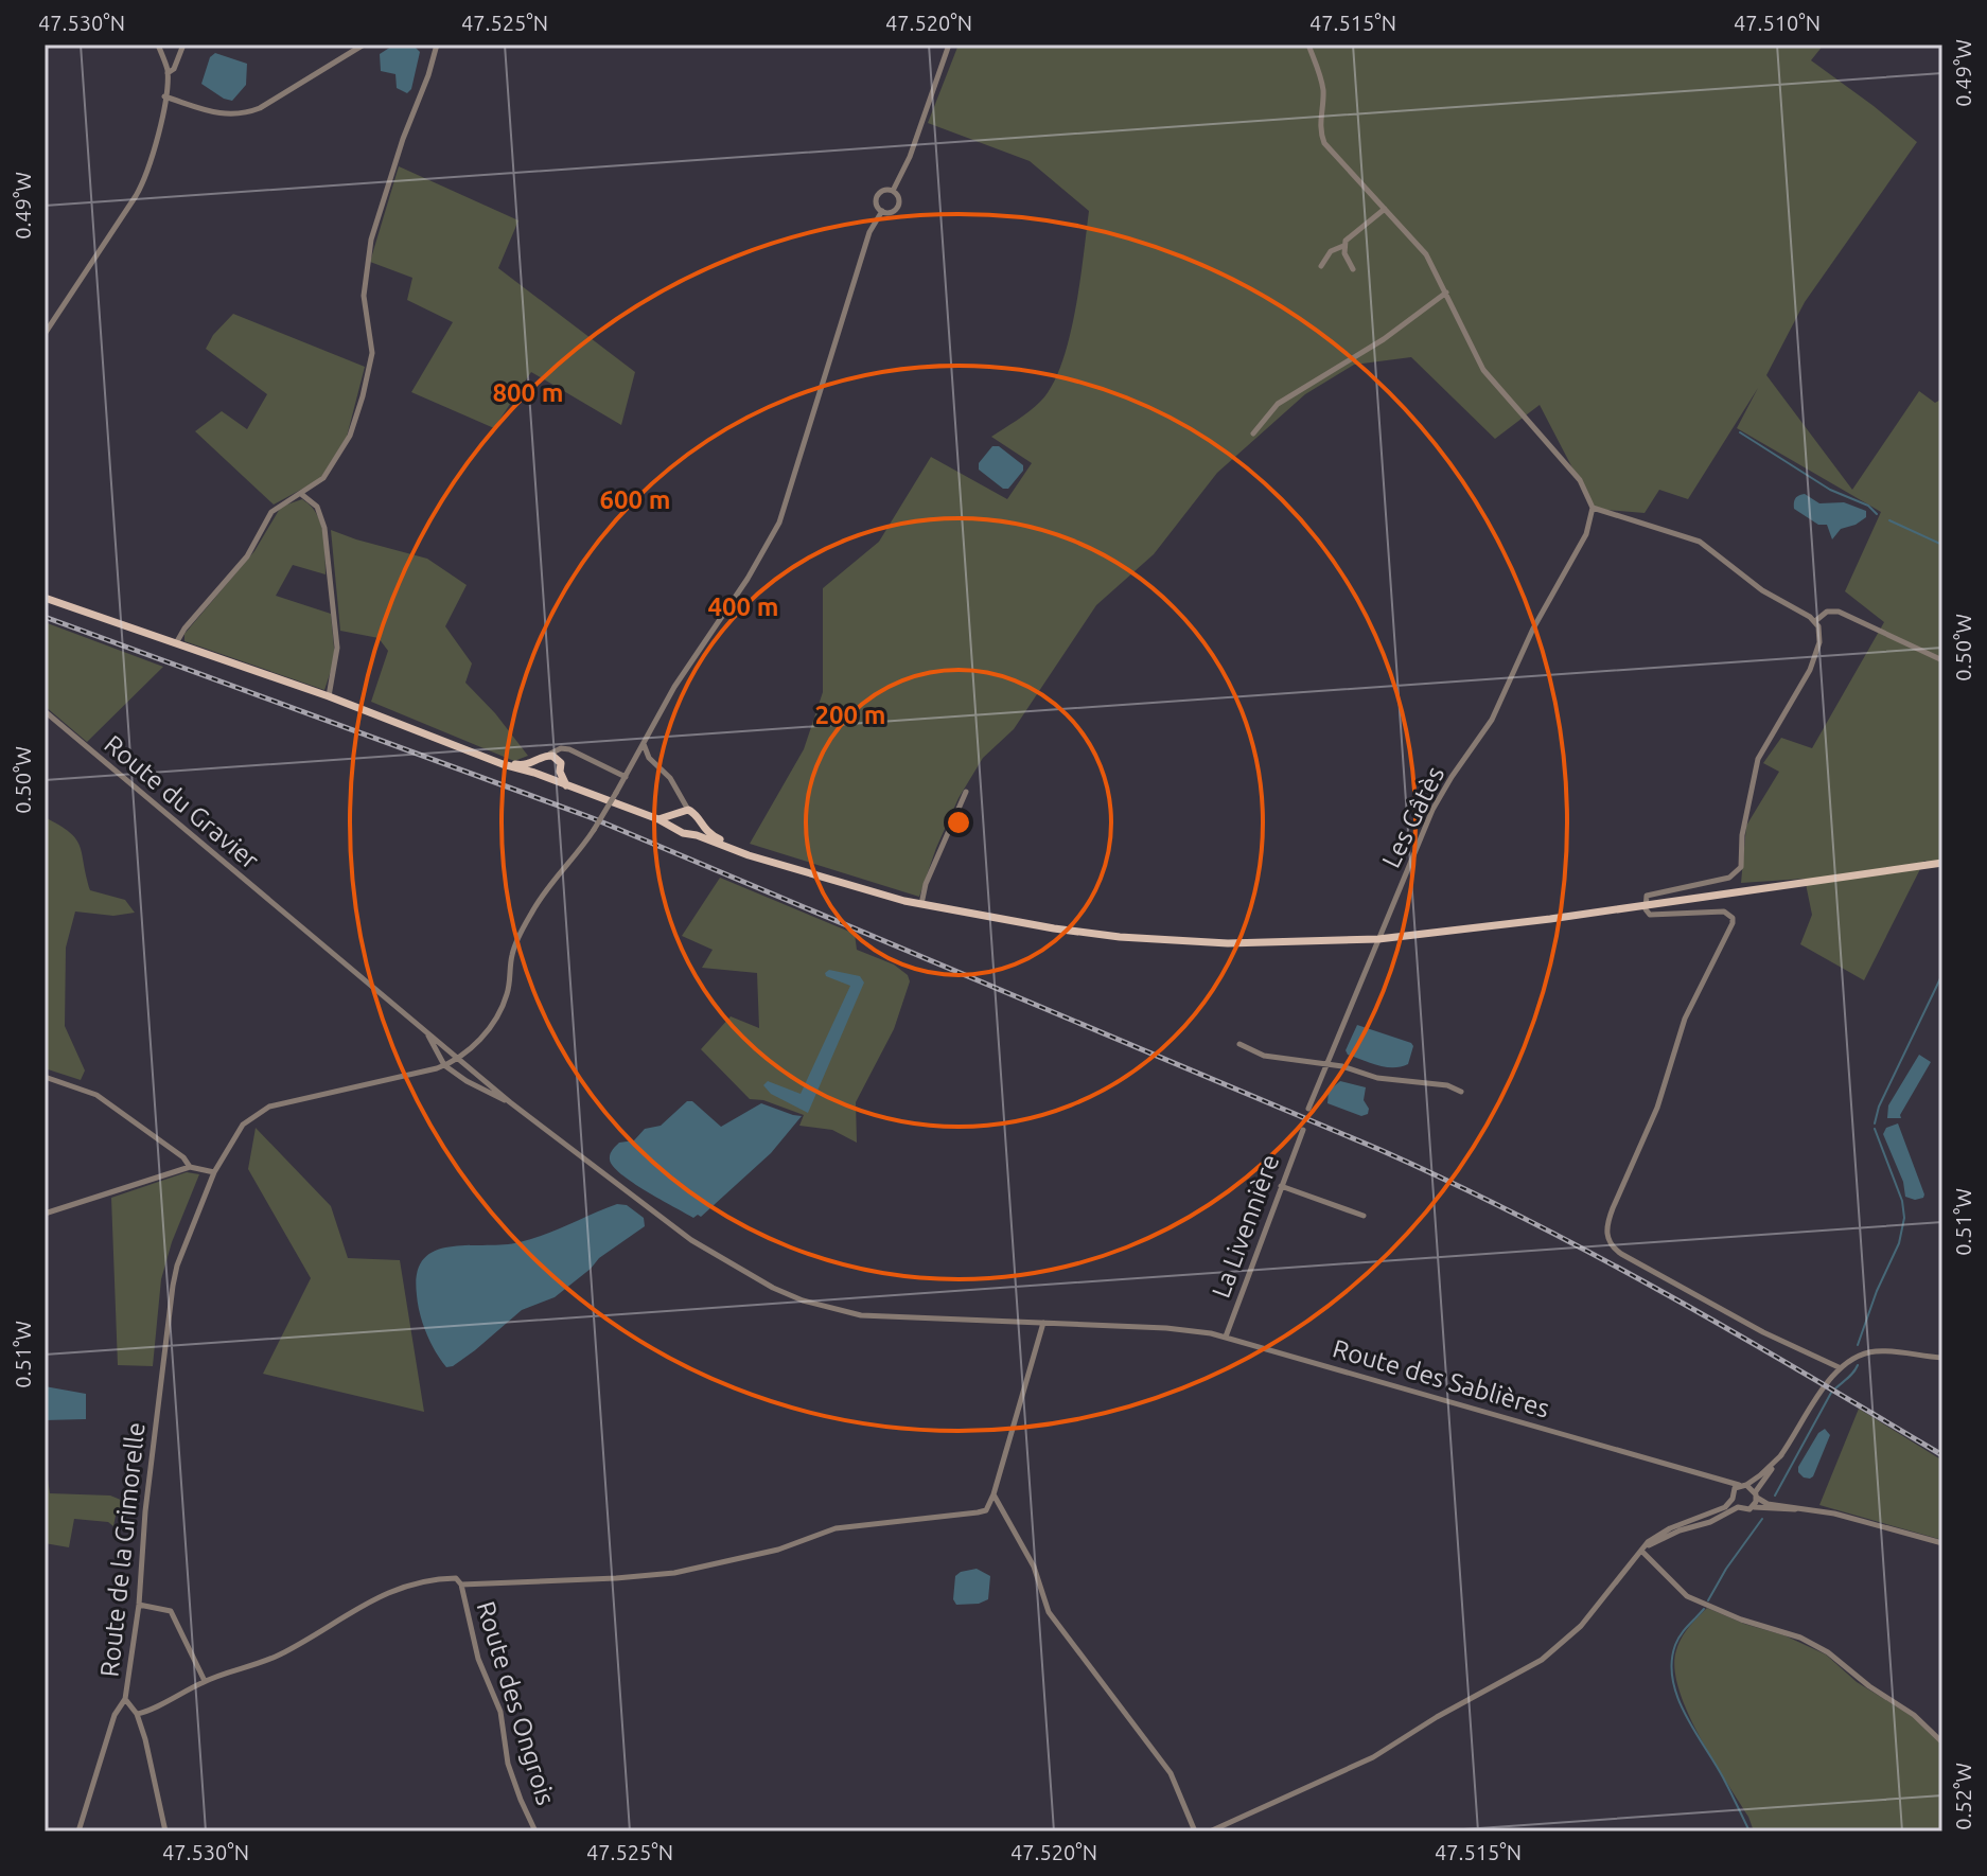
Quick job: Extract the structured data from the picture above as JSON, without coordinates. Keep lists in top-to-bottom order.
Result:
{
  "streets": {
    "street": [
      "Route du Gravier",
      "Les Gâtès",
      "La Livennière",
      "Route des Sablières",
      "Route de la Grimorelle",
      "Route des Ongrois"
    ]
  },
  "crossings": [
    ["Route du Gravier", "Route des Sablières"],
    ["Route du Gravier", "Route de la Grimorelle"],
    ["La Livennière", "Route des Sablières"]
  ],
  "coordinates": [
    "47.530°N",
    "47.525°N",
    "47.520°N",
    "47.515°N",
    "47.510°N",
    "0.49°W",
    "0.50°W",
    "0.51°W",
    "0.52°W"
  ],
  "rings": [
    "800 m",
    "600 m",
    "400 m",
    "200 m"
  ]
}
